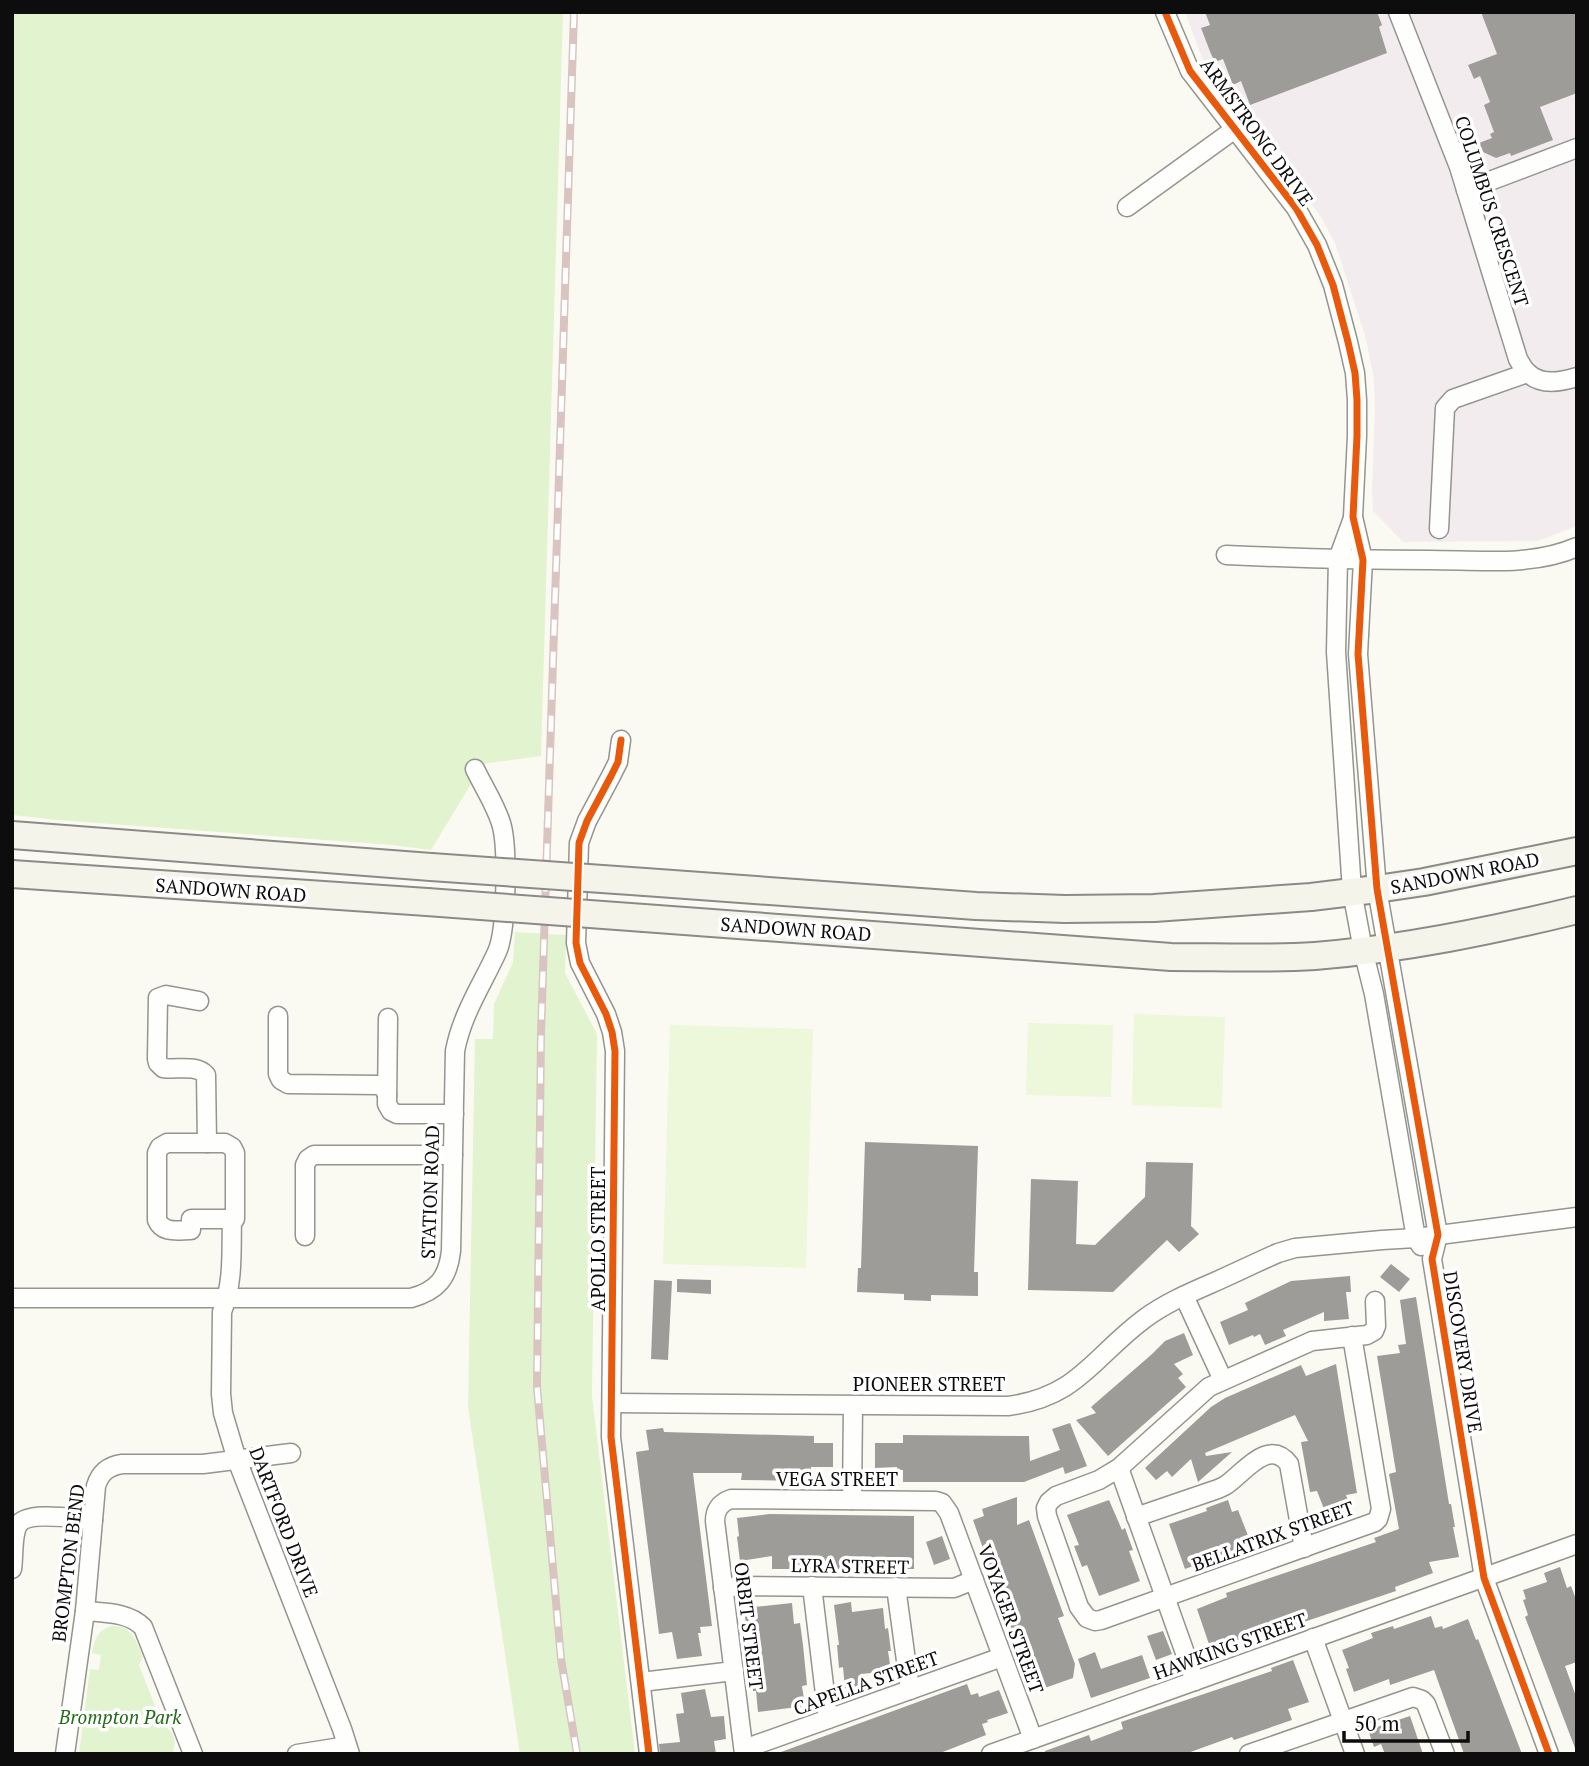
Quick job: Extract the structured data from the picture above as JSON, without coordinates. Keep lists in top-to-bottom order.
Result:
{
  "streets": {
    "main road": ["SANDOWN ROAD"],
    "street": [
      "ARMSTRONG DRIVE",
      "COLUMBUS CRESCENT",
      "STATION ROAD",
      "APOLLO STREET",
      "DISCOVERY DRIVE",
      "PIONEER STREET",
      "VEGA STREET",
      "DARTFORD DRIVE",
      "BELLATRIX STREET",
      "BROMPTON BEND",
      "LYRA STREET",
      "VOYAGER STREET",
      "ORBIT STREET",
      "HAWKING STREET",
      "CAPELLA STREET"
    ]
  },
  "crossings": [
    ["SANDOWN ROAD", "DISCOVERY DRIVE"],
    ["STATION ROAD", "DARTFORD DRIVE"],
    ["APOLLO STREET", "PIONEER STREET"],
    ["DISCOVERY DRIVE", "PIONEER STREET"],
    ["DISCOVERY DRIVE", "HAWKING STREET"],
    ["VEGA STREET", "VOYAGER STREET"],
    ["VEGA STREET", "ORBIT STREET"],
    ["DARTFORD DRIVE", "BROMPTON BEND"],
    ["LYRA STREET", "VOYAGER STREET"],
    ["LYRA STREET", "ORBIT STREET"],
    ["VOYAGER STREET", "HAWKING STREET"],
    ["VOYAGER STREET", "CAPELLA STREET"],
    ["ORBIT STREET", "CAPELLA STREET"]
  ],
  "parks": ["Brompton Park"],
  "scale_bar": "50 m"
}
